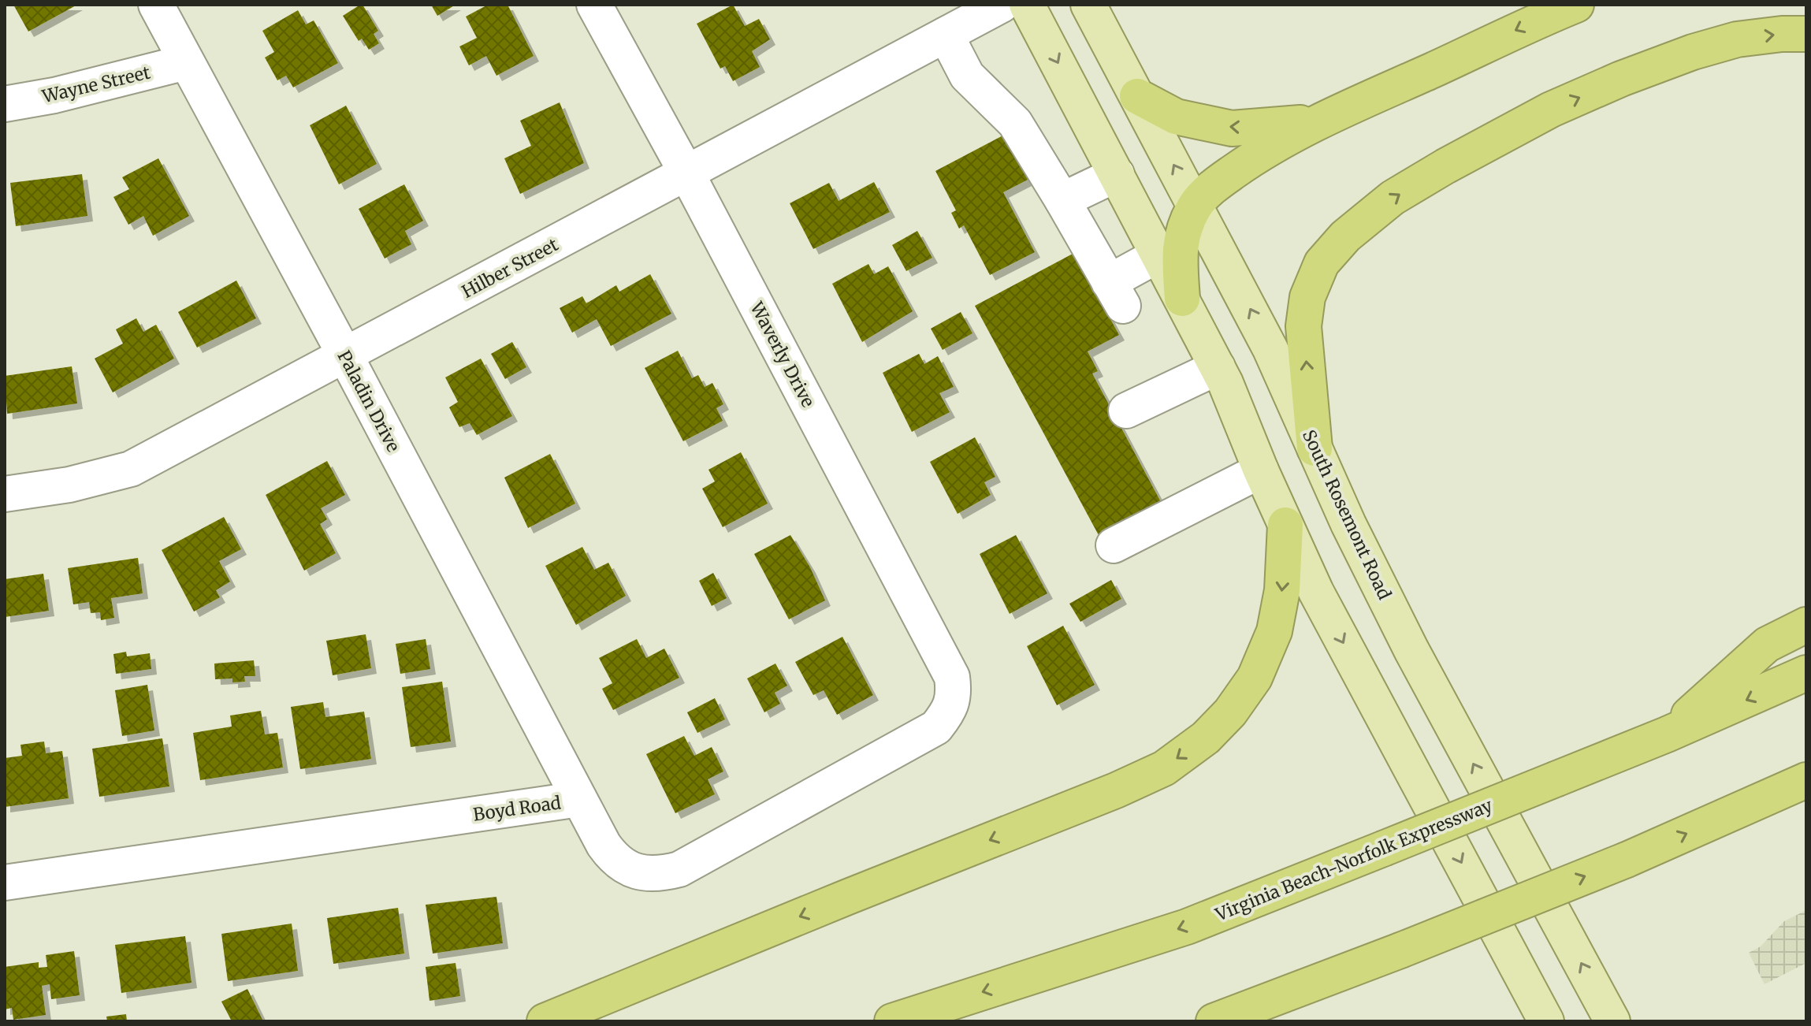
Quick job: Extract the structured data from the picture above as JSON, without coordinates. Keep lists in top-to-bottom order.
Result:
{
  "streets": {
    "highway": ["Virginia Beach-Norfolk Expressway"],
    "main road": ["South Rosemont Road"],
    "street": [
      "Wayne Street",
      "Hilber Street",
      "Waverly Drive",
      "Paladin Drive",
      "Boyd Road"
    ]
  },
  "crossings": [
    ["Wayne Street", "Paladin Drive"],
    ["Hilber Street", "Waverly Drive"],
    ["Hilber Street", "Paladin Drive"],
    ["Waverly Drive", "Boyd Road"],
    ["Paladin Drive", "Boyd Road"]
  ]
}
